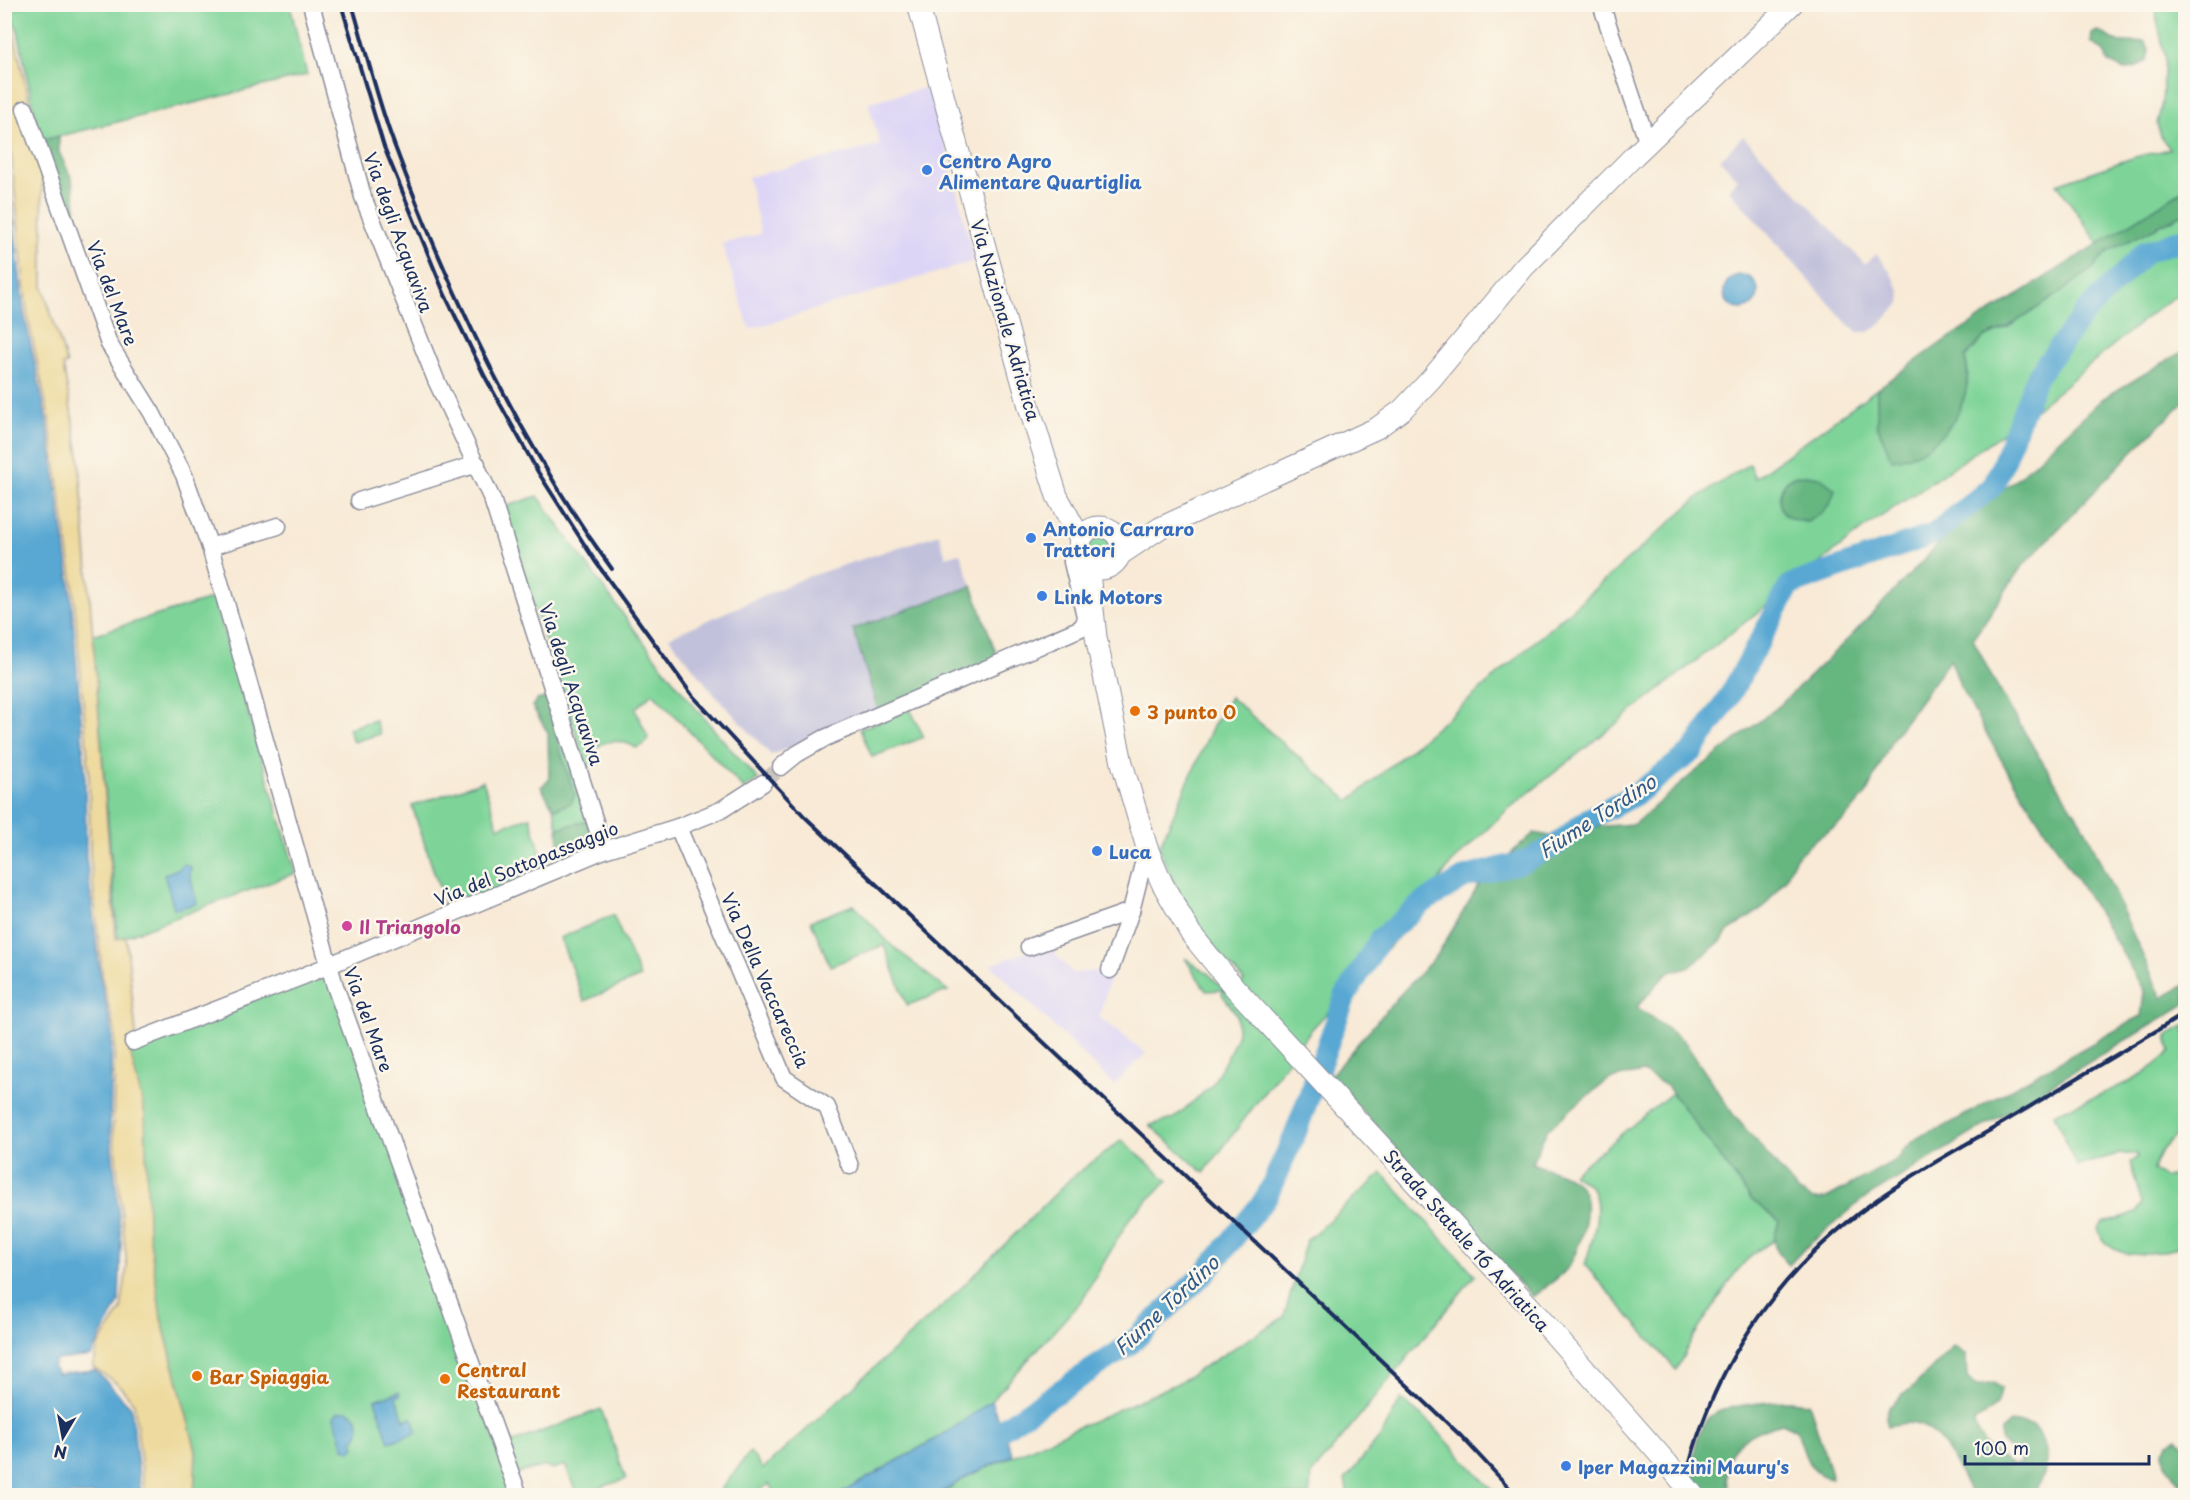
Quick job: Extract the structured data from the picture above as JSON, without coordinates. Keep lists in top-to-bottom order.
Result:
{
  "streets": {
    "main road": ["Via Nazionale Adriatica", "Strada Statale 16 Adriatica"],
    "street": [
      "Via degli Acquaviva",
      "Via del Mare",
      "Via del Sottopassaggio",
      "Via Della Vaccareccia"
    ]
  },
  "crossings": [
    ["Via degli Acquaviva", "Via del Sottopassaggio"],
    ["Via del Mare", "Via del Sottopassaggio"],
    ["Via Nazionale Adriatica", "Strada Statale 16 Adriatica"],
    ["Via del Sottopassaggio", "Via Della Vaccareccia"]
  ],
  "water": ["Fiume Tordino"],
  "places": [
    "Centro Agro Alimentare Quartiglia",
    "Antonio Carraro Trattori",
    "Link Motors",
    "3 punto 0",
    "Luca",
    "Il Triangolo",
    "Bar Spiaggia",
    "Central Restaurant",
    "Iper Magazzini Maury's"
  ],
  "scale_bar": "100 m",
  "north": "bottom"
}
